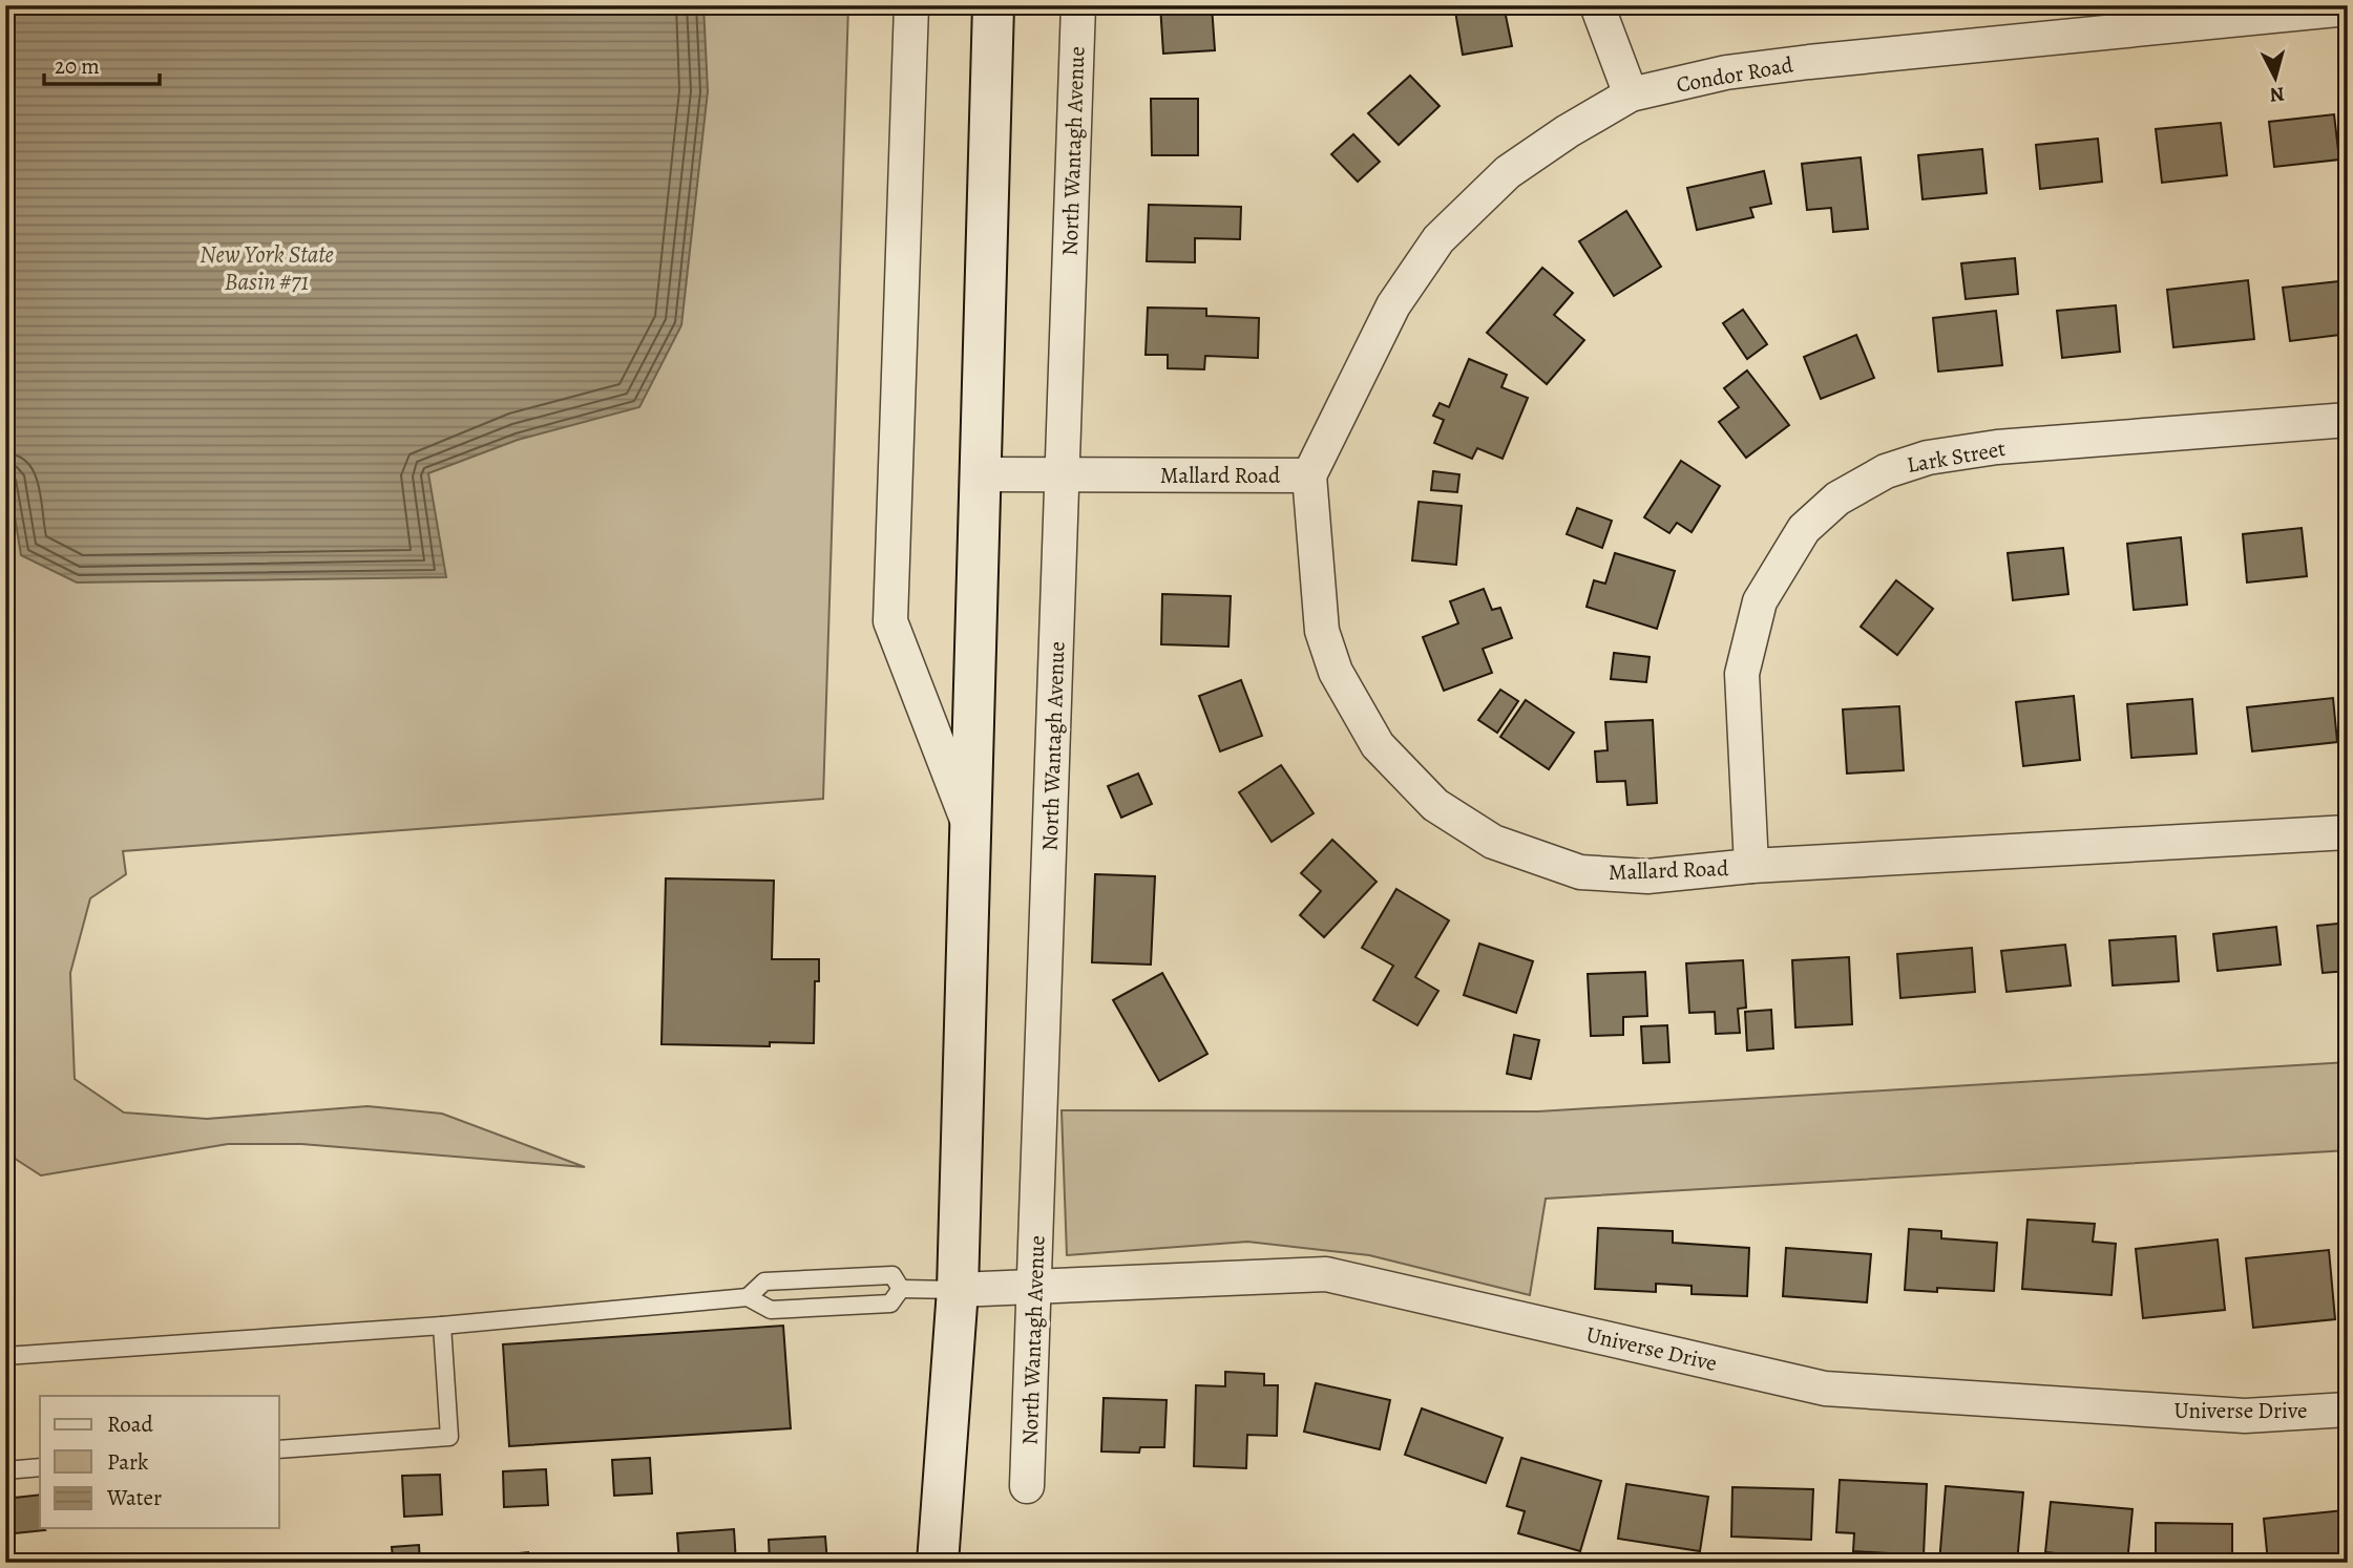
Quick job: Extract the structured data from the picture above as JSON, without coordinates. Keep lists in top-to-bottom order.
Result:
{
  "streets": {
    "street": [
      "Condor Road",
      "North Wantagh Avenue",
      "Lark Street",
      "Mallard Road",
      "Universe Drive"
    ]
  },
  "crossings": [
    ["Condor Road", "Mallard Road"],
    ["North Wantagh Avenue", "Mallard Road"],
    ["North Wantagh Avenue", "Universe Drive"],
    ["Lark Street", "Mallard Road"]
  ],
  "water": ["New York State Basin #71"],
  "legend": ["Road", "Park", "Water"],
  "scale_bar": "20 m",
  "north": "bottom"
}
